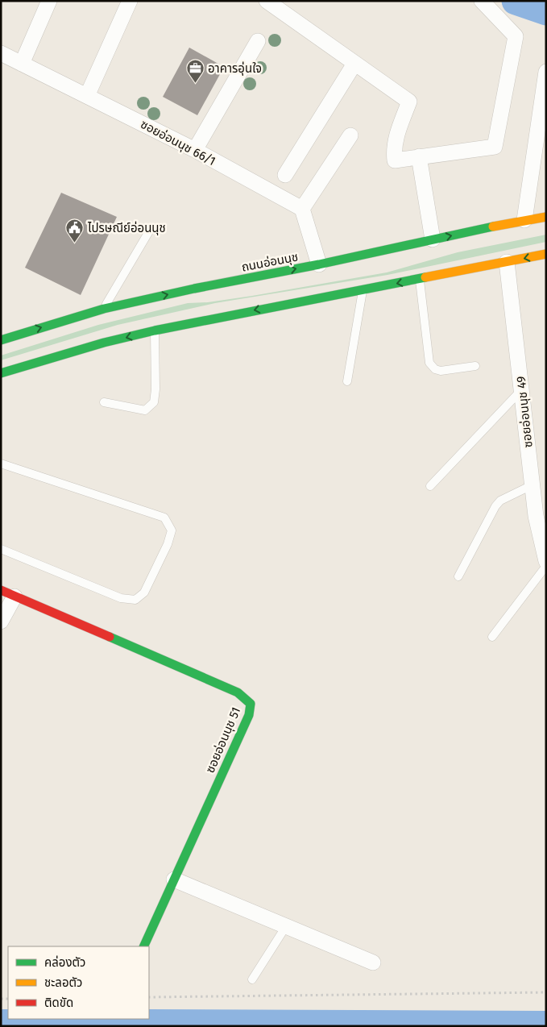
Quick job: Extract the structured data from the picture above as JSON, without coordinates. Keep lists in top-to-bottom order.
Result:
{
  "streets": {
    "main road": ["ถนนอ่อนนุช", "ซอยอ่อนนุช 51"],
    "street": ["ซอยอ่อนนุช 66/1", "ซอยอ่อนนุช 49"]
  },
  "places": {
    "office": ["อาคารอุ่นใจ"],
    "public building": ["ไปรษณีย์อ่อนนุช"]
  },
  "legend": ["คล่องตัว", "ชะลอตัว", "ติดขัด"]
}
